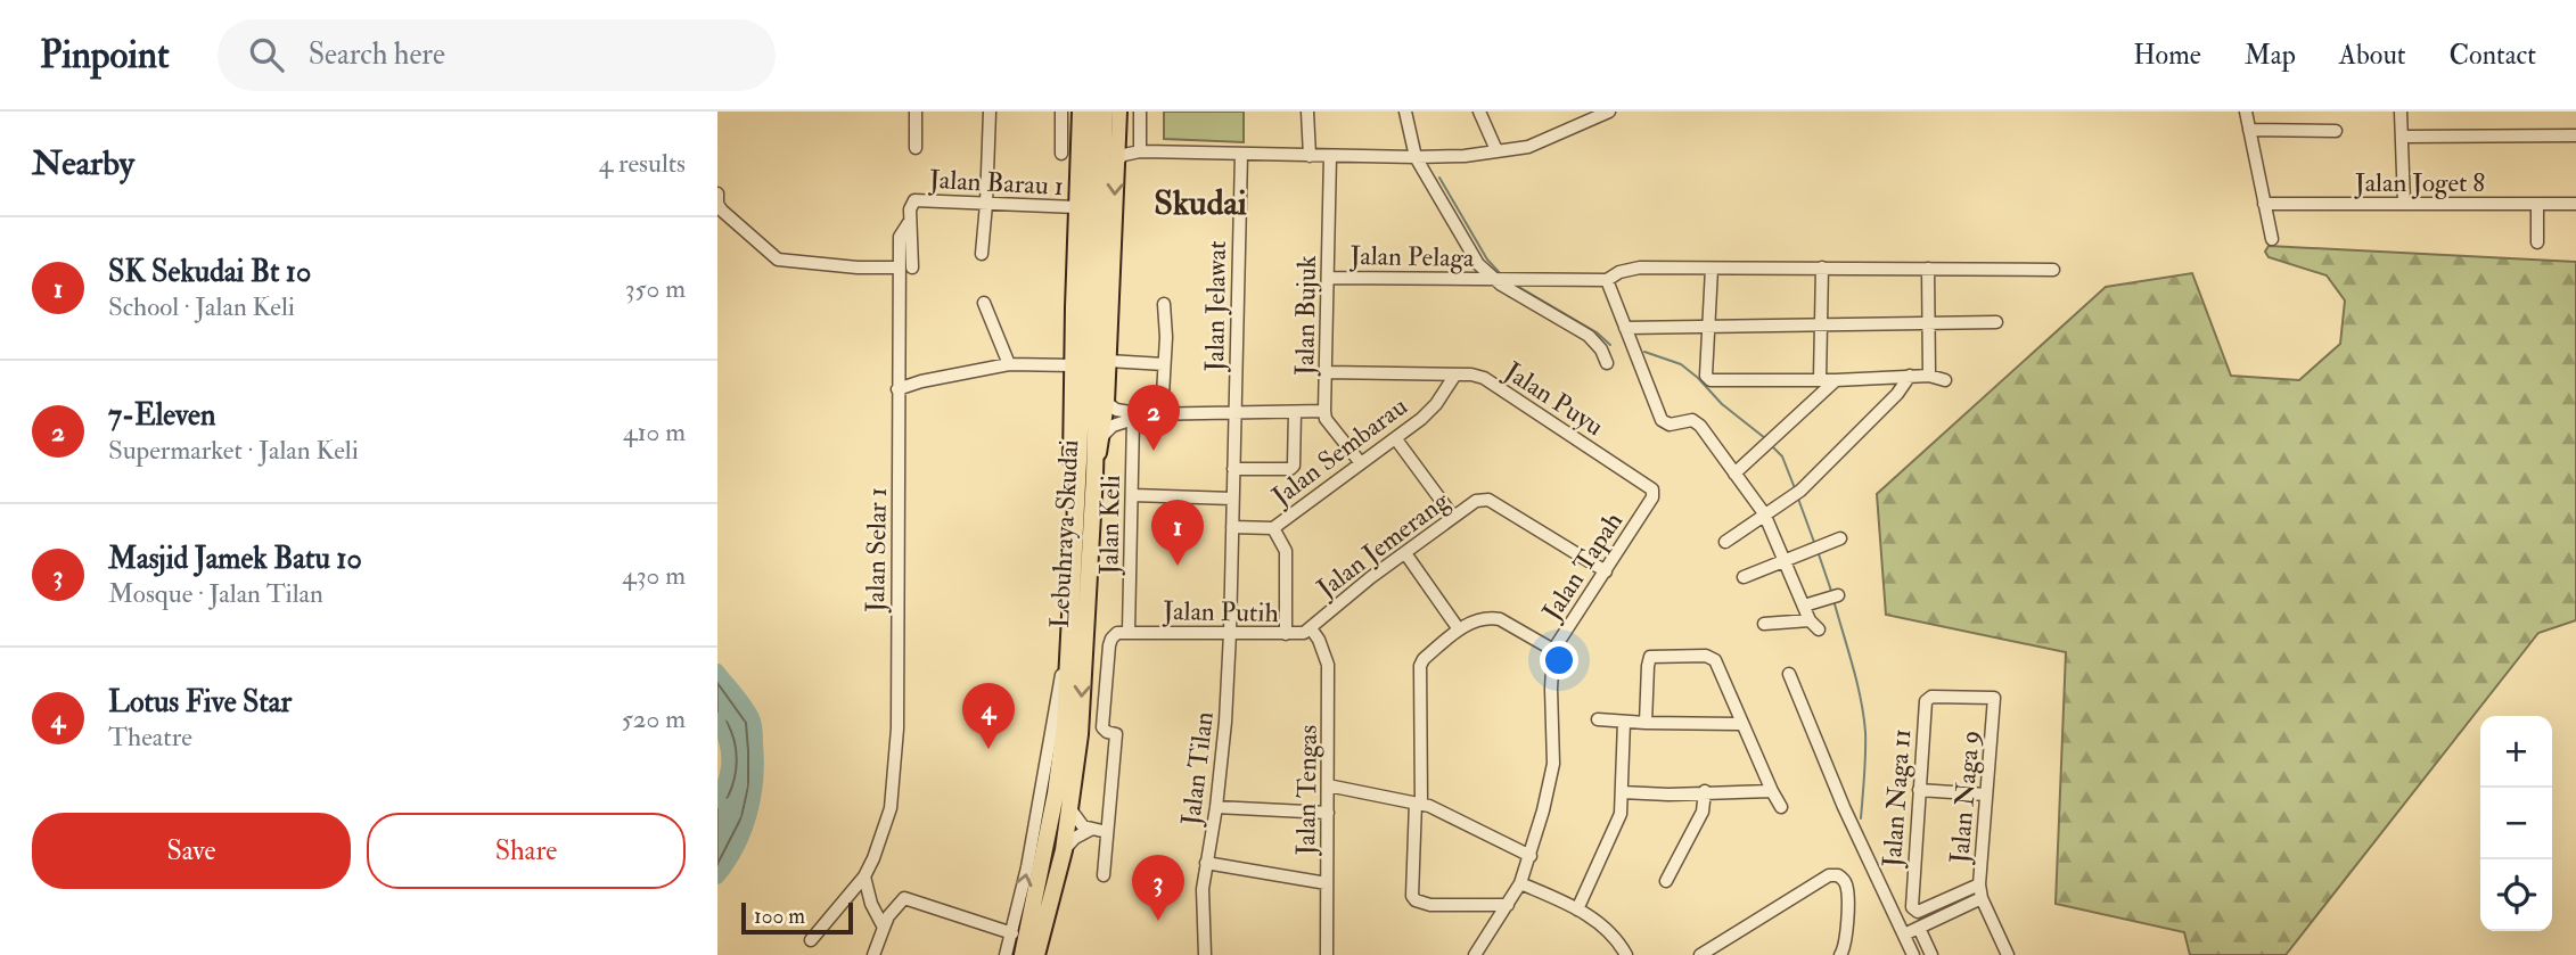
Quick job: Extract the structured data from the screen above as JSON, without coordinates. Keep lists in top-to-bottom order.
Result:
{
  "streets": {
    "highway": ["Lebuhraya Skudai"],
    "street": [
      "Jalan Barau 1",
      "Jalan Joget 8",
      "Jalan Pelaga",
      "Jalan Jelawat",
      "Jalan Bujuk",
      "Jalan Puyu",
      "Jalan Sembarau",
      "Jalan Keli",
      "Jalan Jemerang",
      "Jalan Selar 1",
      "Jalan Tapah",
      "Jalan Putih",
      "Jalan Tilan",
      "Jalan Tengas",
      "Jalan Naga 9",
      "Jalan Naga 11"
    ]
  },
  "crossings": [
    ["Jalan Barau 1", "Jalan Selar 1"],
    ["Jalan Pelaga", "Jalan Bujuk"],
    ["Jalan Jelawat", "Jalan Sembarau"],
    ["Jalan Jelawat", "Jalan Tilan"],
    ["Jalan Bujuk", "Jalan Puyu"],
    ["Jalan Bujuk", "Jalan Sembarau"],
    ["Jalan Puyu", "Jalan Sembarau"],
    ["Jalan Puyu", "Jalan Tapah"],
    ["Jalan Sembarau", "Jalan Tilan"],
    ["Jalan Keli", "Jalan Putih"],
    ["Jalan Jemerang", "Jalan Tapah"],
    ["Jalan Jemerang", "Jalan Putih"],
    ["Jalan Jemerang", "Jalan Tengas"],
    ["Jalan Putih", "Jalan Tilan"],
    ["Jalan Putih", "Jalan Tengas"],
    ["Jalan Naga 9", "Jalan Naga 11"]
  ],
  "districts": ["Skudai"],
  "scale_bar": "100 m",
  "page": {
    "header": "Pinpoint",
    "search": "Search here",
    "nav": [
      "Home",
      "Map",
      "About",
      "Contact"
    ],
    "heading": ["Nearby", "4 results"],
    "list": [
      {
        "mark": "1",
        "name": "SK Sekudai Bt 10",
        "note": "School · Jalan Keli",
        "value": "350 m"
      },
      {
        "mark": "2",
        "name": "7-Eleven",
        "note": "Supermarket · Jalan Keli",
        "value": "410 m"
      },
      {
        "mark": "3",
        "name": "Masjid Jamek Batu 10",
        "note": "Mosque · Jalan Tilan",
        "value": "430 m"
      },
      {
        "mark": "4",
        "name": "Lotus Five Star",
        "note": "Theatre",
        "value": "520 m"
      }
    ],
    "pins": [
      "2",
      "1",
      "4",
      "3"
    ],
    "map_buttons": ["+", "−"],
    "buttons": ["Save", "Share"],
    "scale": "100 m"
  }
}
